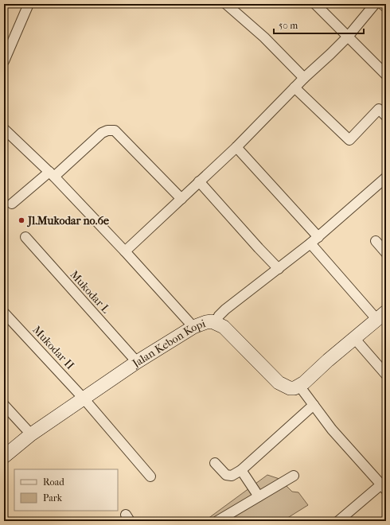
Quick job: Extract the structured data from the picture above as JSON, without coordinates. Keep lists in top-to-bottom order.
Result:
{
  "streets": {
    "main road": ["Jalan Kebon Kopi"],
    "street": ["Mukodar L", "Mukodar II"]
  },
  "crossings": [
    ["Mukodar L", "Jalan Kebon Kopi"],
    ["Jalan Kebon Kopi", "Mukodar II"]
  ],
  "places": ["Jl.Mukodar no.6e"],
  "legend": ["Road", "Park"],
  "scale_bar": "50 m"
}
